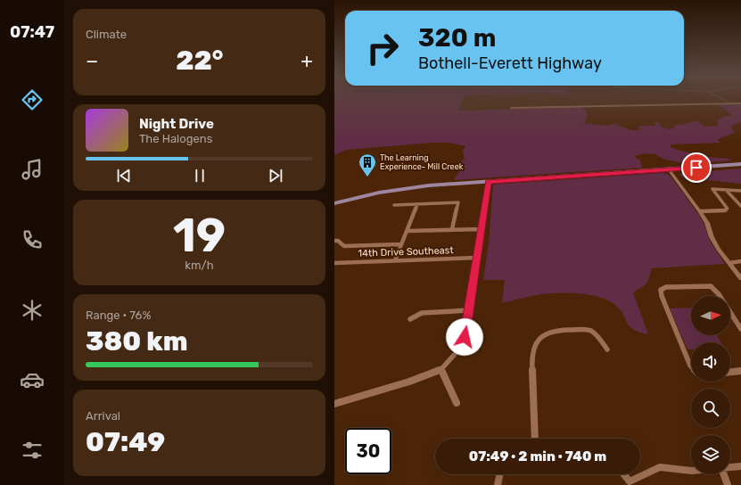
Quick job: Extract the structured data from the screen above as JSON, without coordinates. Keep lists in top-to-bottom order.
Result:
{
  "streets": {
    "street": ["14th Drive Southeast"]
  },
  "places": {
    "building": ["The Learning Experience- Mill Creek"]
  },
  "north": "right",
  "page": {
    "tabs": "07:47",
    "tile": [
      "Climate",
      ["19", "km/h"],
      ["Range · 76%", "380 km"],
      ["Arrival", "07:49"]
    ],
    "turn": ["320 m", "Bothell-Everett Highway"],
    "heat": ["−", "22°", "+"],
    "song": ["Night Drive", "The Halogens"],
    "limit": "30",
    "trip": "07:49 · 2 min · 740 m"
  }
}
